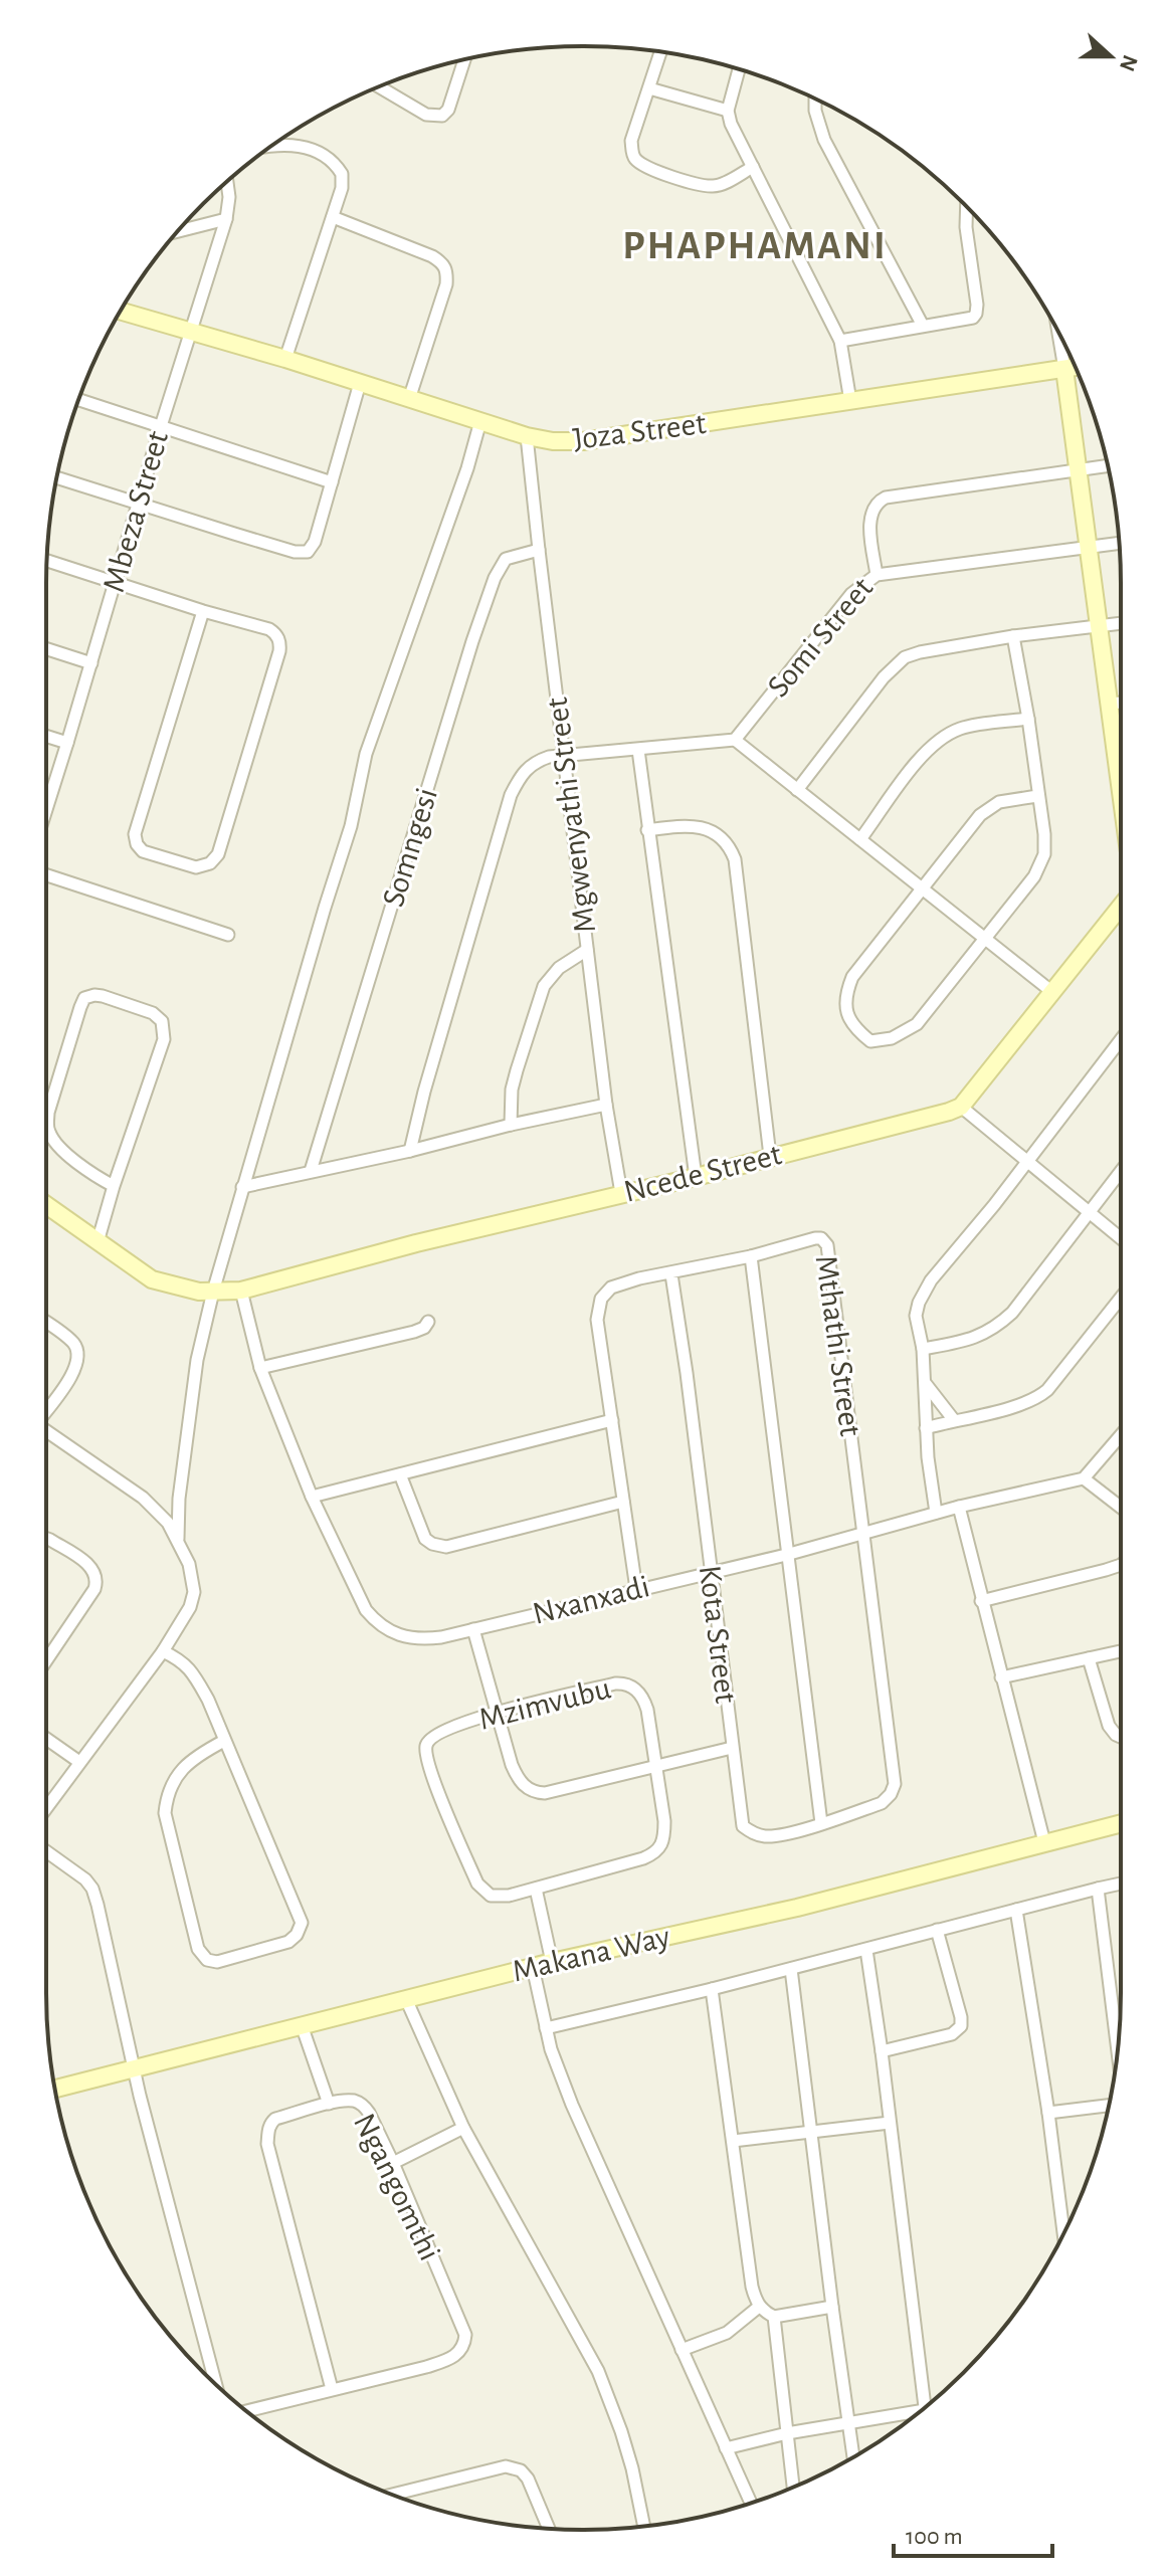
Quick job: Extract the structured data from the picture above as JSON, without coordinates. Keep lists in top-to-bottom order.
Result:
{
  "streets": {
    "street": [
      "Joza Street",
      "Mbeza Street",
      "Somi Street",
      "Mgwenyathi Street",
      "Somngesi",
      "Ncede Street",
      "Mthathi Street",
      "Nxanxadi",
      "Kota Street",
      "Mzimvubu",
      "Makana Way",
      "Ngangomthi"
    ]
  },
  "crossings": [
    ["Joza Street", "Mbeza Street"],
    ["Joza Street", "Mgwenyathi Street"],
    ["Mgwenyathi Street", "Somngesi"],
    ["Mgwenyathi Street", "Ncede Street"],
    ["Ncede Street", "Nxanxadi"],
    ["Mthathi Street", "Nxanxadi"],
    ["Mthathi Street", "Kota Street"],
    ["Nxanxadi", "Kota Street"]
  ],
  "districts": ["PHAPHAMANI"],
  "scale_bar": "100 m",
  "north": "right"
}
